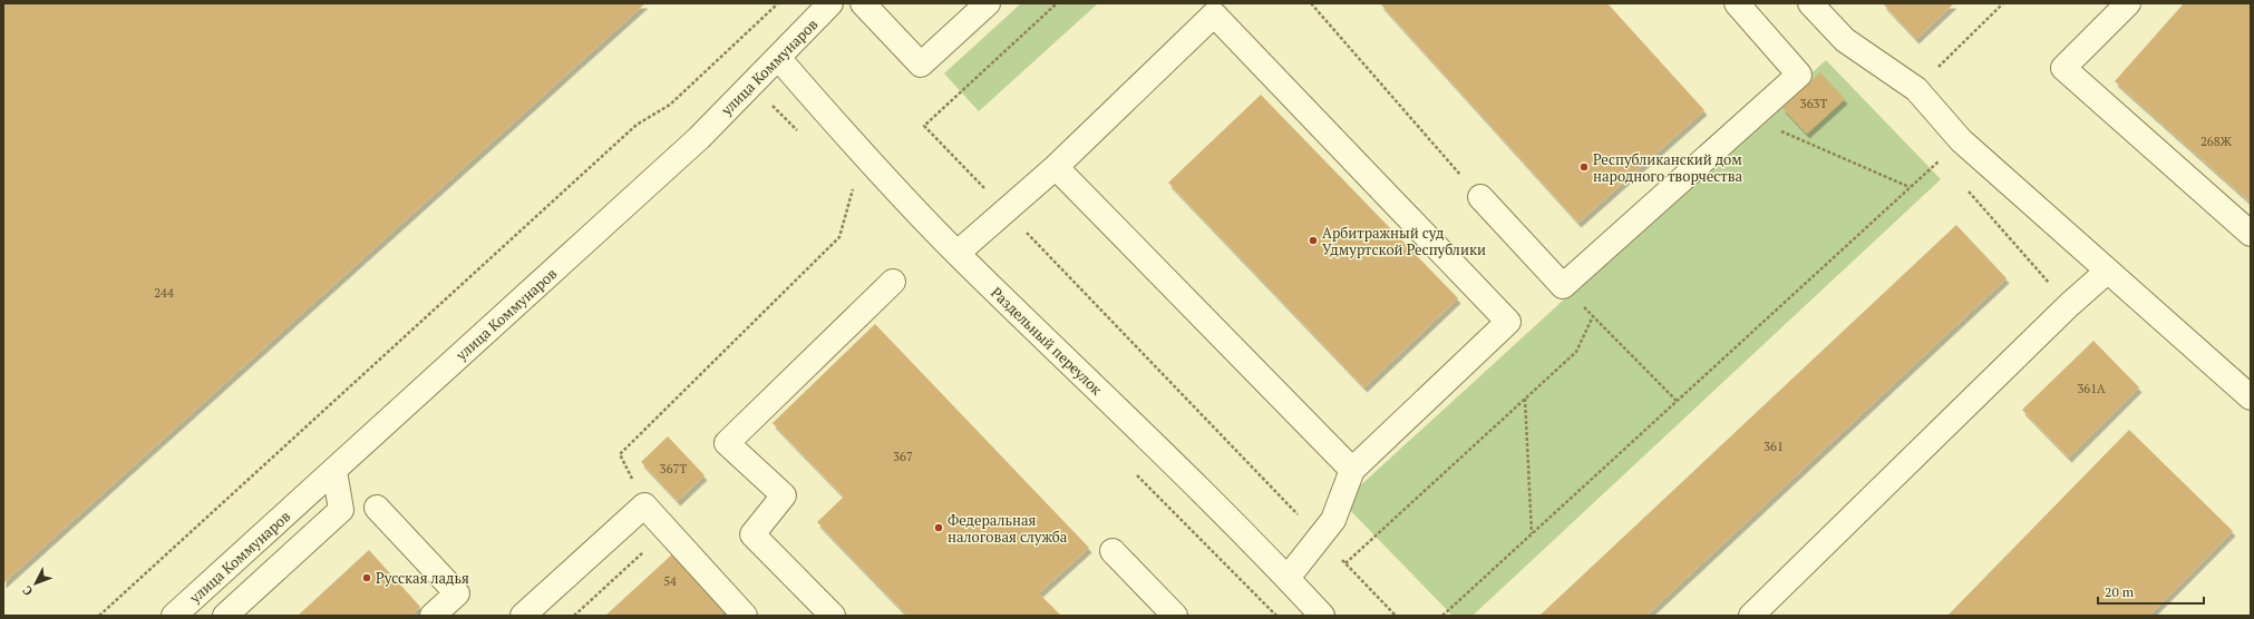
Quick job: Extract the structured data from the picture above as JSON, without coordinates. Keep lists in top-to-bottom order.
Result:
{
  "streets": {
    "street": ["улица Коммунаров", "Раздельный переулок"]
  },
  "crossings": [
    ["улица Коммунаров", "Раздельный переулок"]
  ],
  "places": [
    "Республиканский дом народного творчества",
    "Арбитражный суд Удмуртской Республики",
    "Федеральная налоговая служба",
    "Русская ладья"
  ],
  "house_numbers": [
    "363Т",
    "268Ж",
    "244",
    "361А",
    "361",
    "367",
    "367Т",
    "54"
  ],
  "scale_bar": "20 m",
  "north": "bottom left"
}
